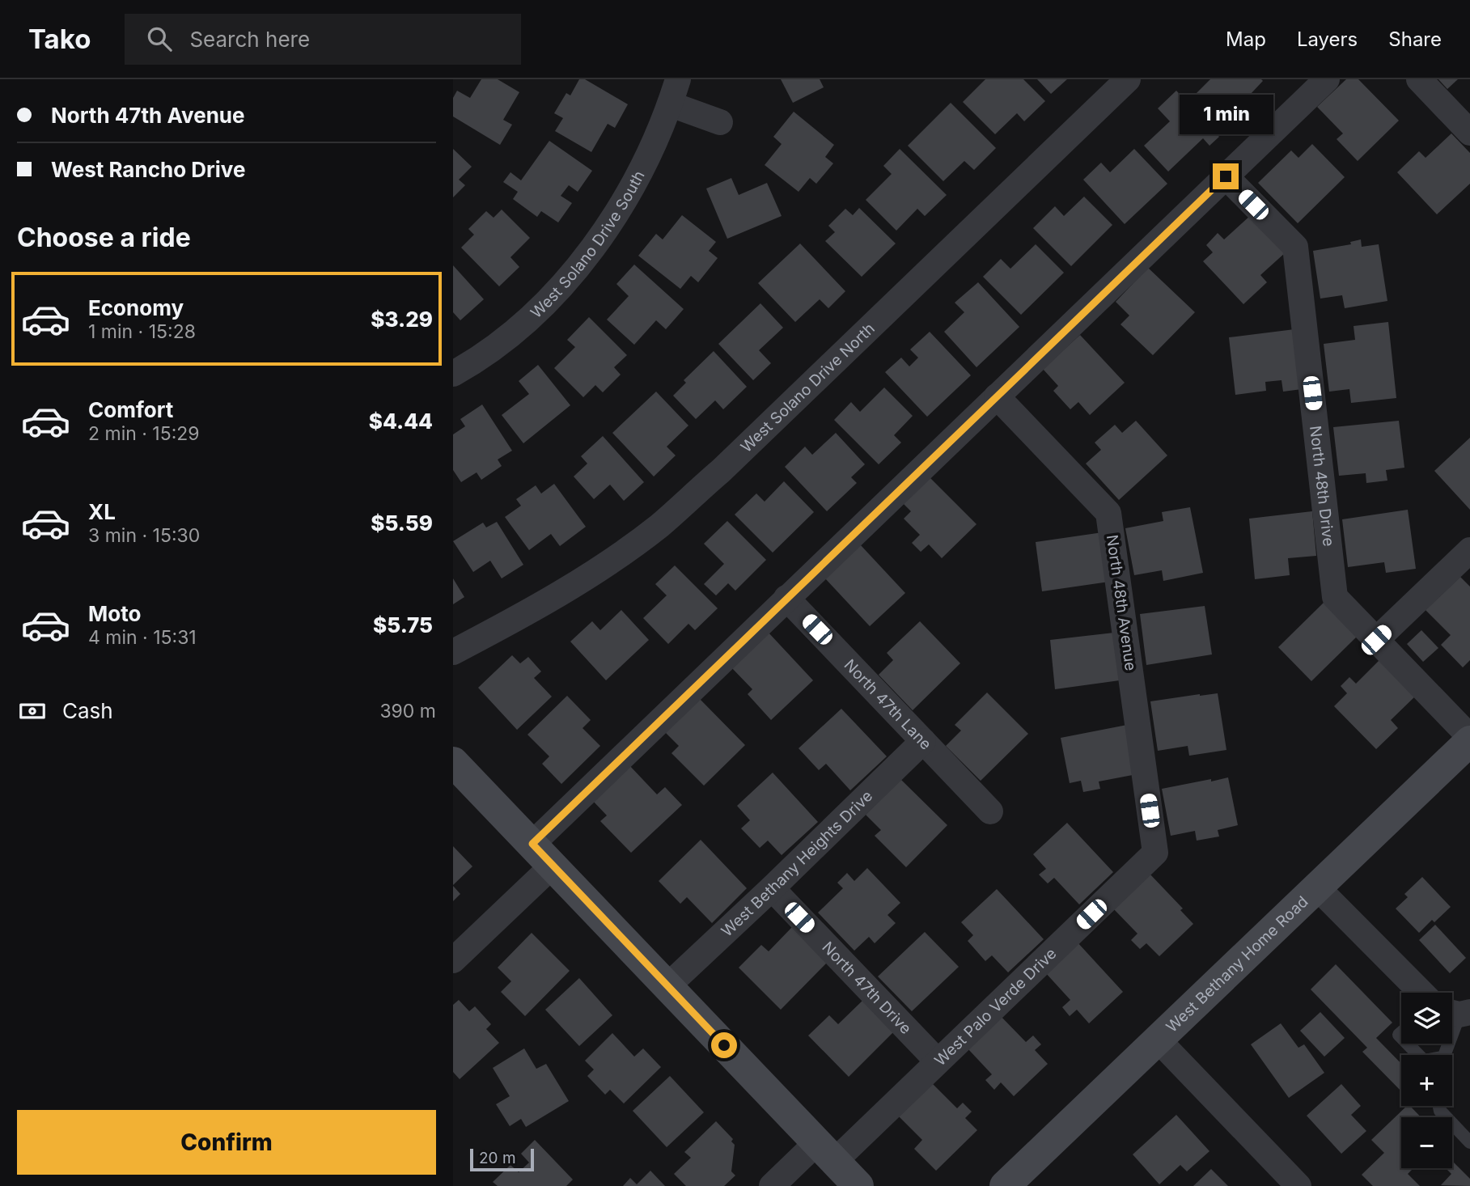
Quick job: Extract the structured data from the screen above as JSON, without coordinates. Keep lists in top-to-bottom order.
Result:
{
  "streets": {
    "main road": ["West Bethany Home Road"],
    "street": [
      "West Solano Drive South",
      "West Solano Drive North",
      "North 48th Drive",
      "North 48th Avenue",
      "North 47th Lane",
      "West Bethany Heights Drive",
      "North 47th Drive",
      "West Palo Verde Drive"
    ]
  },
  "crossings": [
    ["North 48th Drive", "West Bethany Home Road"],
    ["North 48th Avenue", "West Palo Verde Drive"],
    ["North 47th Lane", "West Bethany Heights Drive"],
    ["West Bethany Heights Drive", "North 47th Drive"],
    ["North 47th Drive", "West Palo Verde Drive"]
  ],
  "scale_bar": "20 m",
  "page": {
    "header": "Tako",
    "search": "Search here",
    "nav": ["Map", "Layers", "Share"],
    "banner": ["North 47th Avenue", "West Rancho Drive"],
    "bubble": "1 min",
    "heading": "Choose a ride",
    "list": [
      {
        "name": "Economy",
        "note": "1 min · 15:28",
        "value": "$3.29"
      },
      {
        "name": "Comfort",
        "note": "2 min · 15:29",
        "value": "$4.44"
      },
      {
        "name": "XL",
        "note": "3 min · 15:30",
        "value": "$5.59"
      },
      {
        "name": "Moto",
        "note": "4 min · 15:31",
        "value": "$5.75"
      }
    ],
    "pay": ["Cash", "390 m"],
    "map_buttons": ["+", "−"],
    "buttons": "Confirm",
    "scale": "20 m"
  }
}
